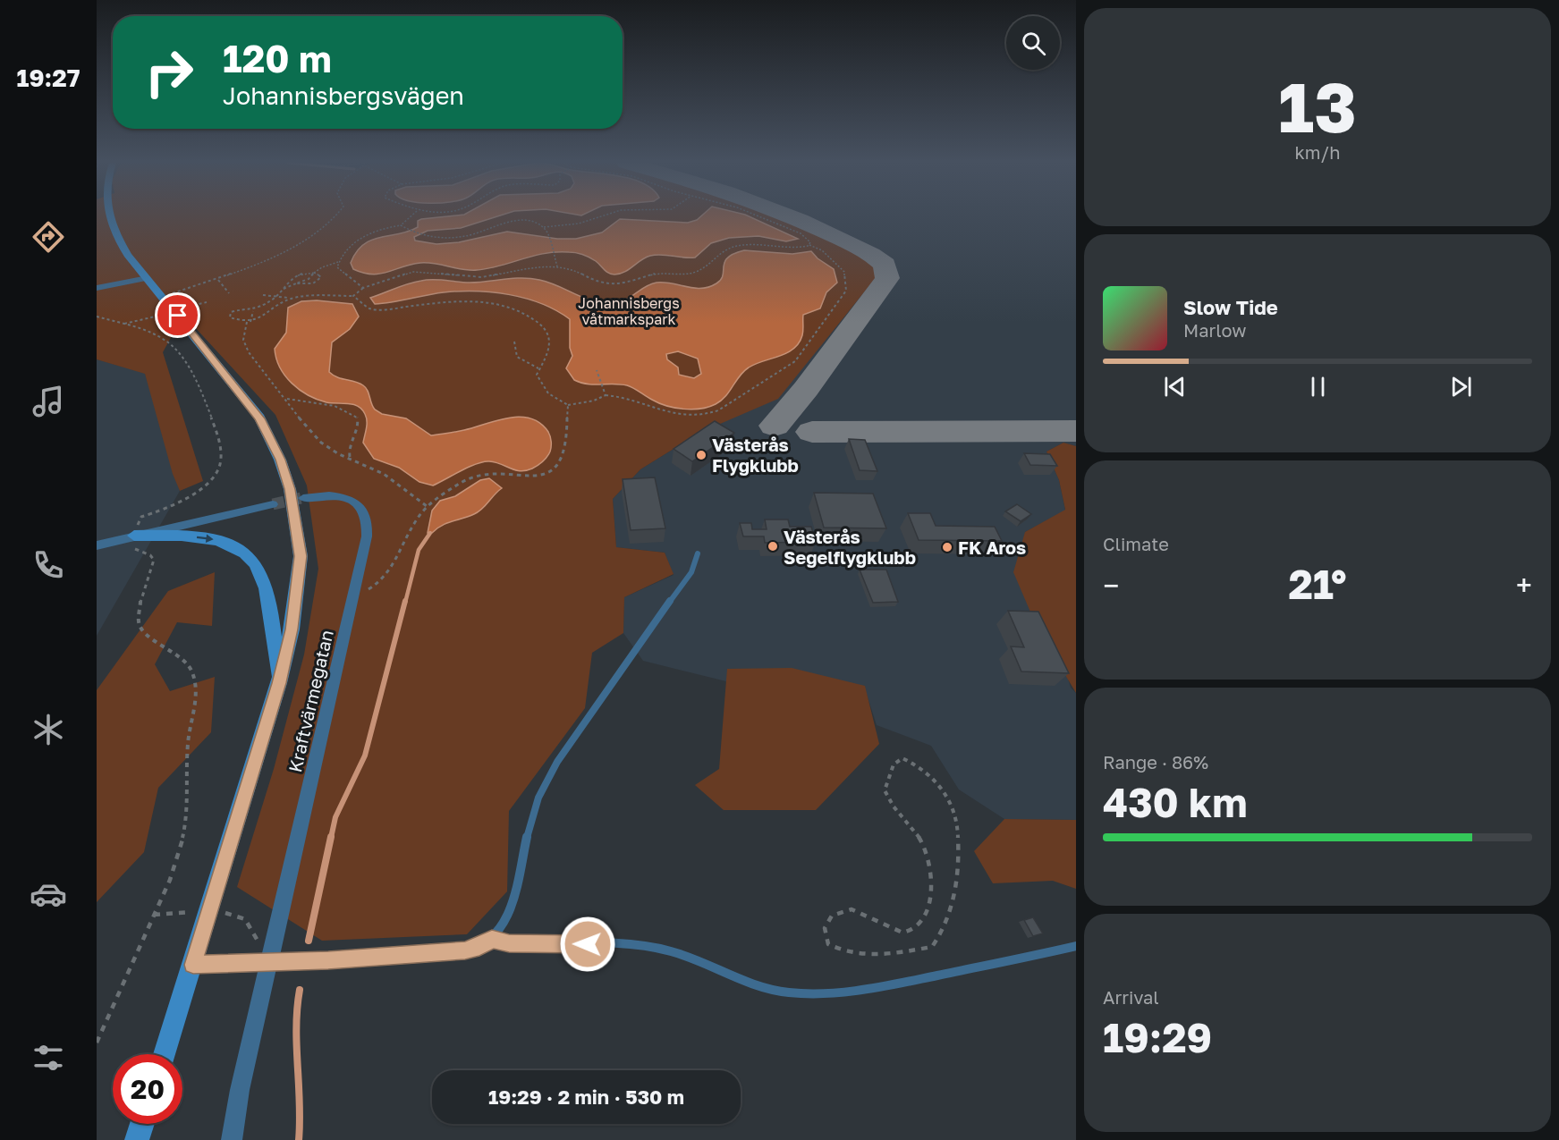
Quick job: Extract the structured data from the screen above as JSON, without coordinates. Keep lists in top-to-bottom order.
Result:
{
  "streets": {
    "street": ["Kraftvärmegatan"]
  },
  "parks": ["Johannisbergs våtmarkspark"],
  "places": ["Västerås Flygklubb", "Västerås Segelflygklubb", "FK Aros"],
  "page": {
    "tabs": "19:27",
    "tile": [
      ["13", "km/h"],
      "Climate",
      ["Range · 86%", "430 km"],
      ["Arrival", "19:29"]
    ],
    "turn": ["120 m", "Johannisbergsvägen"],
    "song": ["Slow Tide", "Marlow"],
    "heat": ["−", "21°", "+"],
    "limit": "20",
    "trip": "19:29 · 2 min · 530 m"
  }
}
